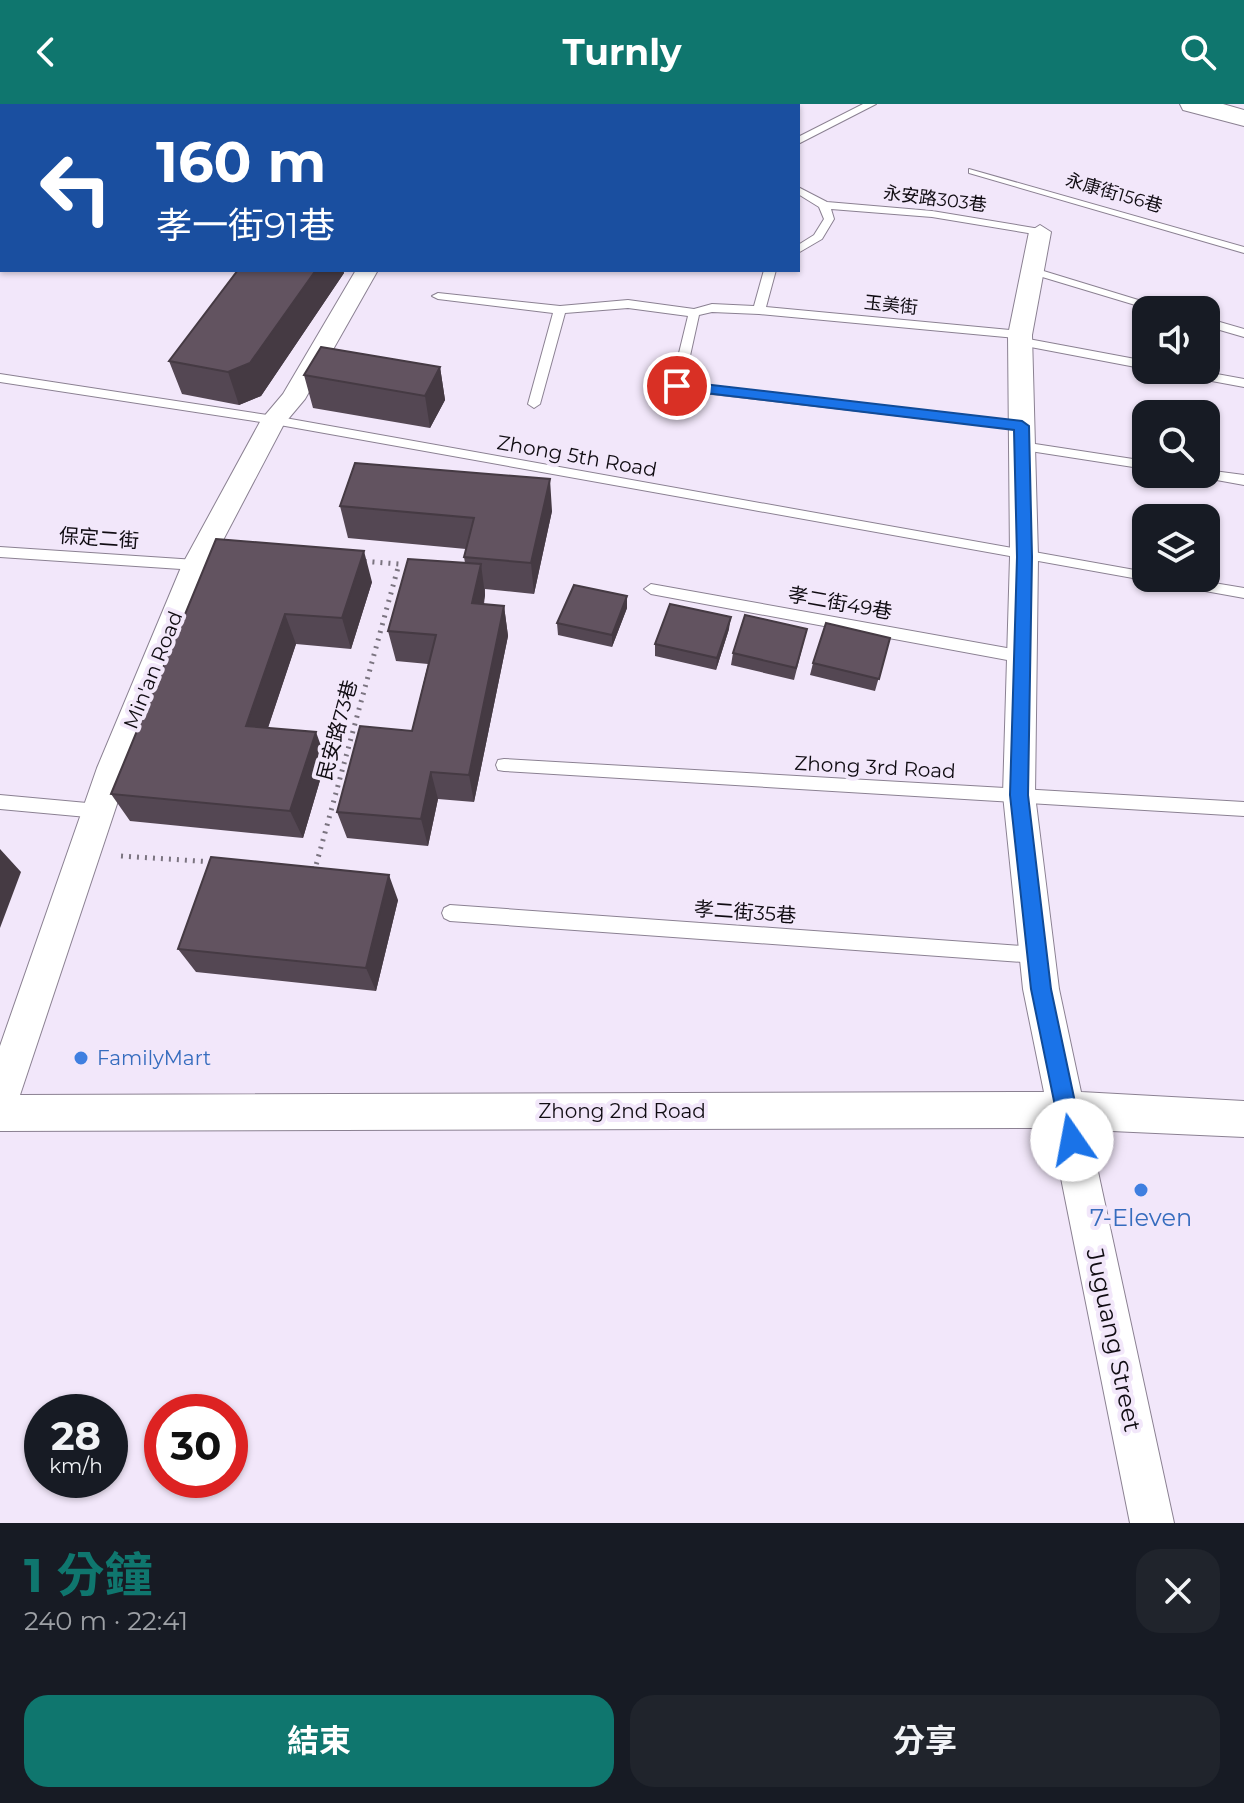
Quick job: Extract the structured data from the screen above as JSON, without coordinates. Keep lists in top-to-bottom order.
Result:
{
  "streets": {
    "street": ["Min'an Road", "Zhong 2nd Road", "Juguang Street"],
    "lane": [
      "永康街156巷",
      "永安路303巷",
      "玉美街",
      "Zhong 5th Road",
      "保定二街",
      "孝二街49巷",
      "Zhong 3rd Road",
      "孝二街35巷"
    ],
    "path": ["民安路73巷"]
  },
  "crossings": [
    ["永安路303巷", "Juguang Street"],
    ["玉美街", "Juguang Street"],
    ["Zhong 5th Road", "Min'an Road"],
    ["Zhong 5th Road", "Juguang Street"],
    ["保定二街", "Min'an Road"],
    ["孝二街49巷", "Juguang Street"],
    ["Zhong 3rd Road", "Juguang Street"],
    ["孝二街35巷", "Juguang Street"],
    ["Zhong 2nd Road", "Juguang Street"]
  ],
  "places": ["FamilyMart", "7-Eleven"],
  "page": {
    "header": "Turnly",
    "turn": ["160 m", "孝一街91巷"],
    "speed": "28 km/h",
    "limit": "30",
    "heading": ["1 分鐘", "240 m · 22:41"],
    "buttons": ["結束", "分享"]
  }
}
